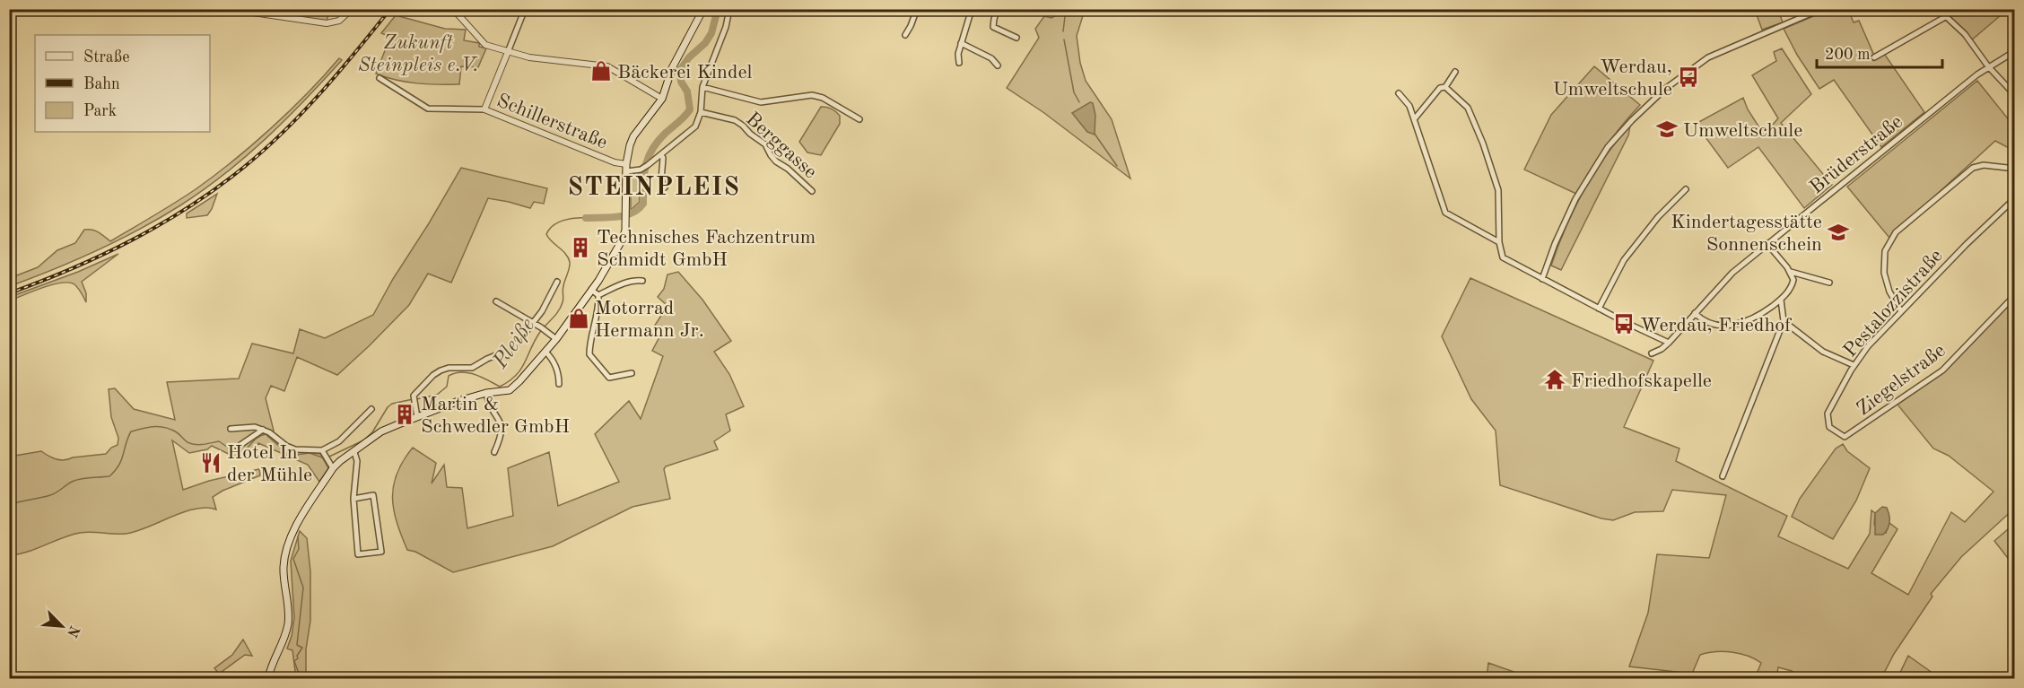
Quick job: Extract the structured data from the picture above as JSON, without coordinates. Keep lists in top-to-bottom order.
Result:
{
  "streets": {
    "street": [
      "Schillerstraße",
      "Berggasse",
      "Brüderstraße",
      "Pestalozzistraße",
      "Ziegelstraße"
    ]
  },
  "crossings": [
    ["Pestalozzistraße", "Ziegelstraße"]
  ],
  "districts": ["STEINPLEIS"],
  "water": ["Pleiße"],
  "parks": ["Zukunft Steinpleis e.V."],
  "places": {
    "shop": ["Bäckerei Kindel", "Motorrad Hermann Jr."],
    "bus stop": ["Werdau, Umweltschule", "Werdau, Friedhof"],
    "school or university": ["Umweltschule", "Kindertagesstätte Sonnenschein"],
    "building": ["Technisches Fachzentrum Schmidt GmbH", "Martin & Schwedler GmbH"],
    "temple": ["Friedhofskapelle"],
    "restaurant": ["Hotel In der Mühle"]
  },
  "legend": ["Straße", "Bahn", "Park"],
  "scale_bar": "200 m",
  "north": "bottom right"
}
